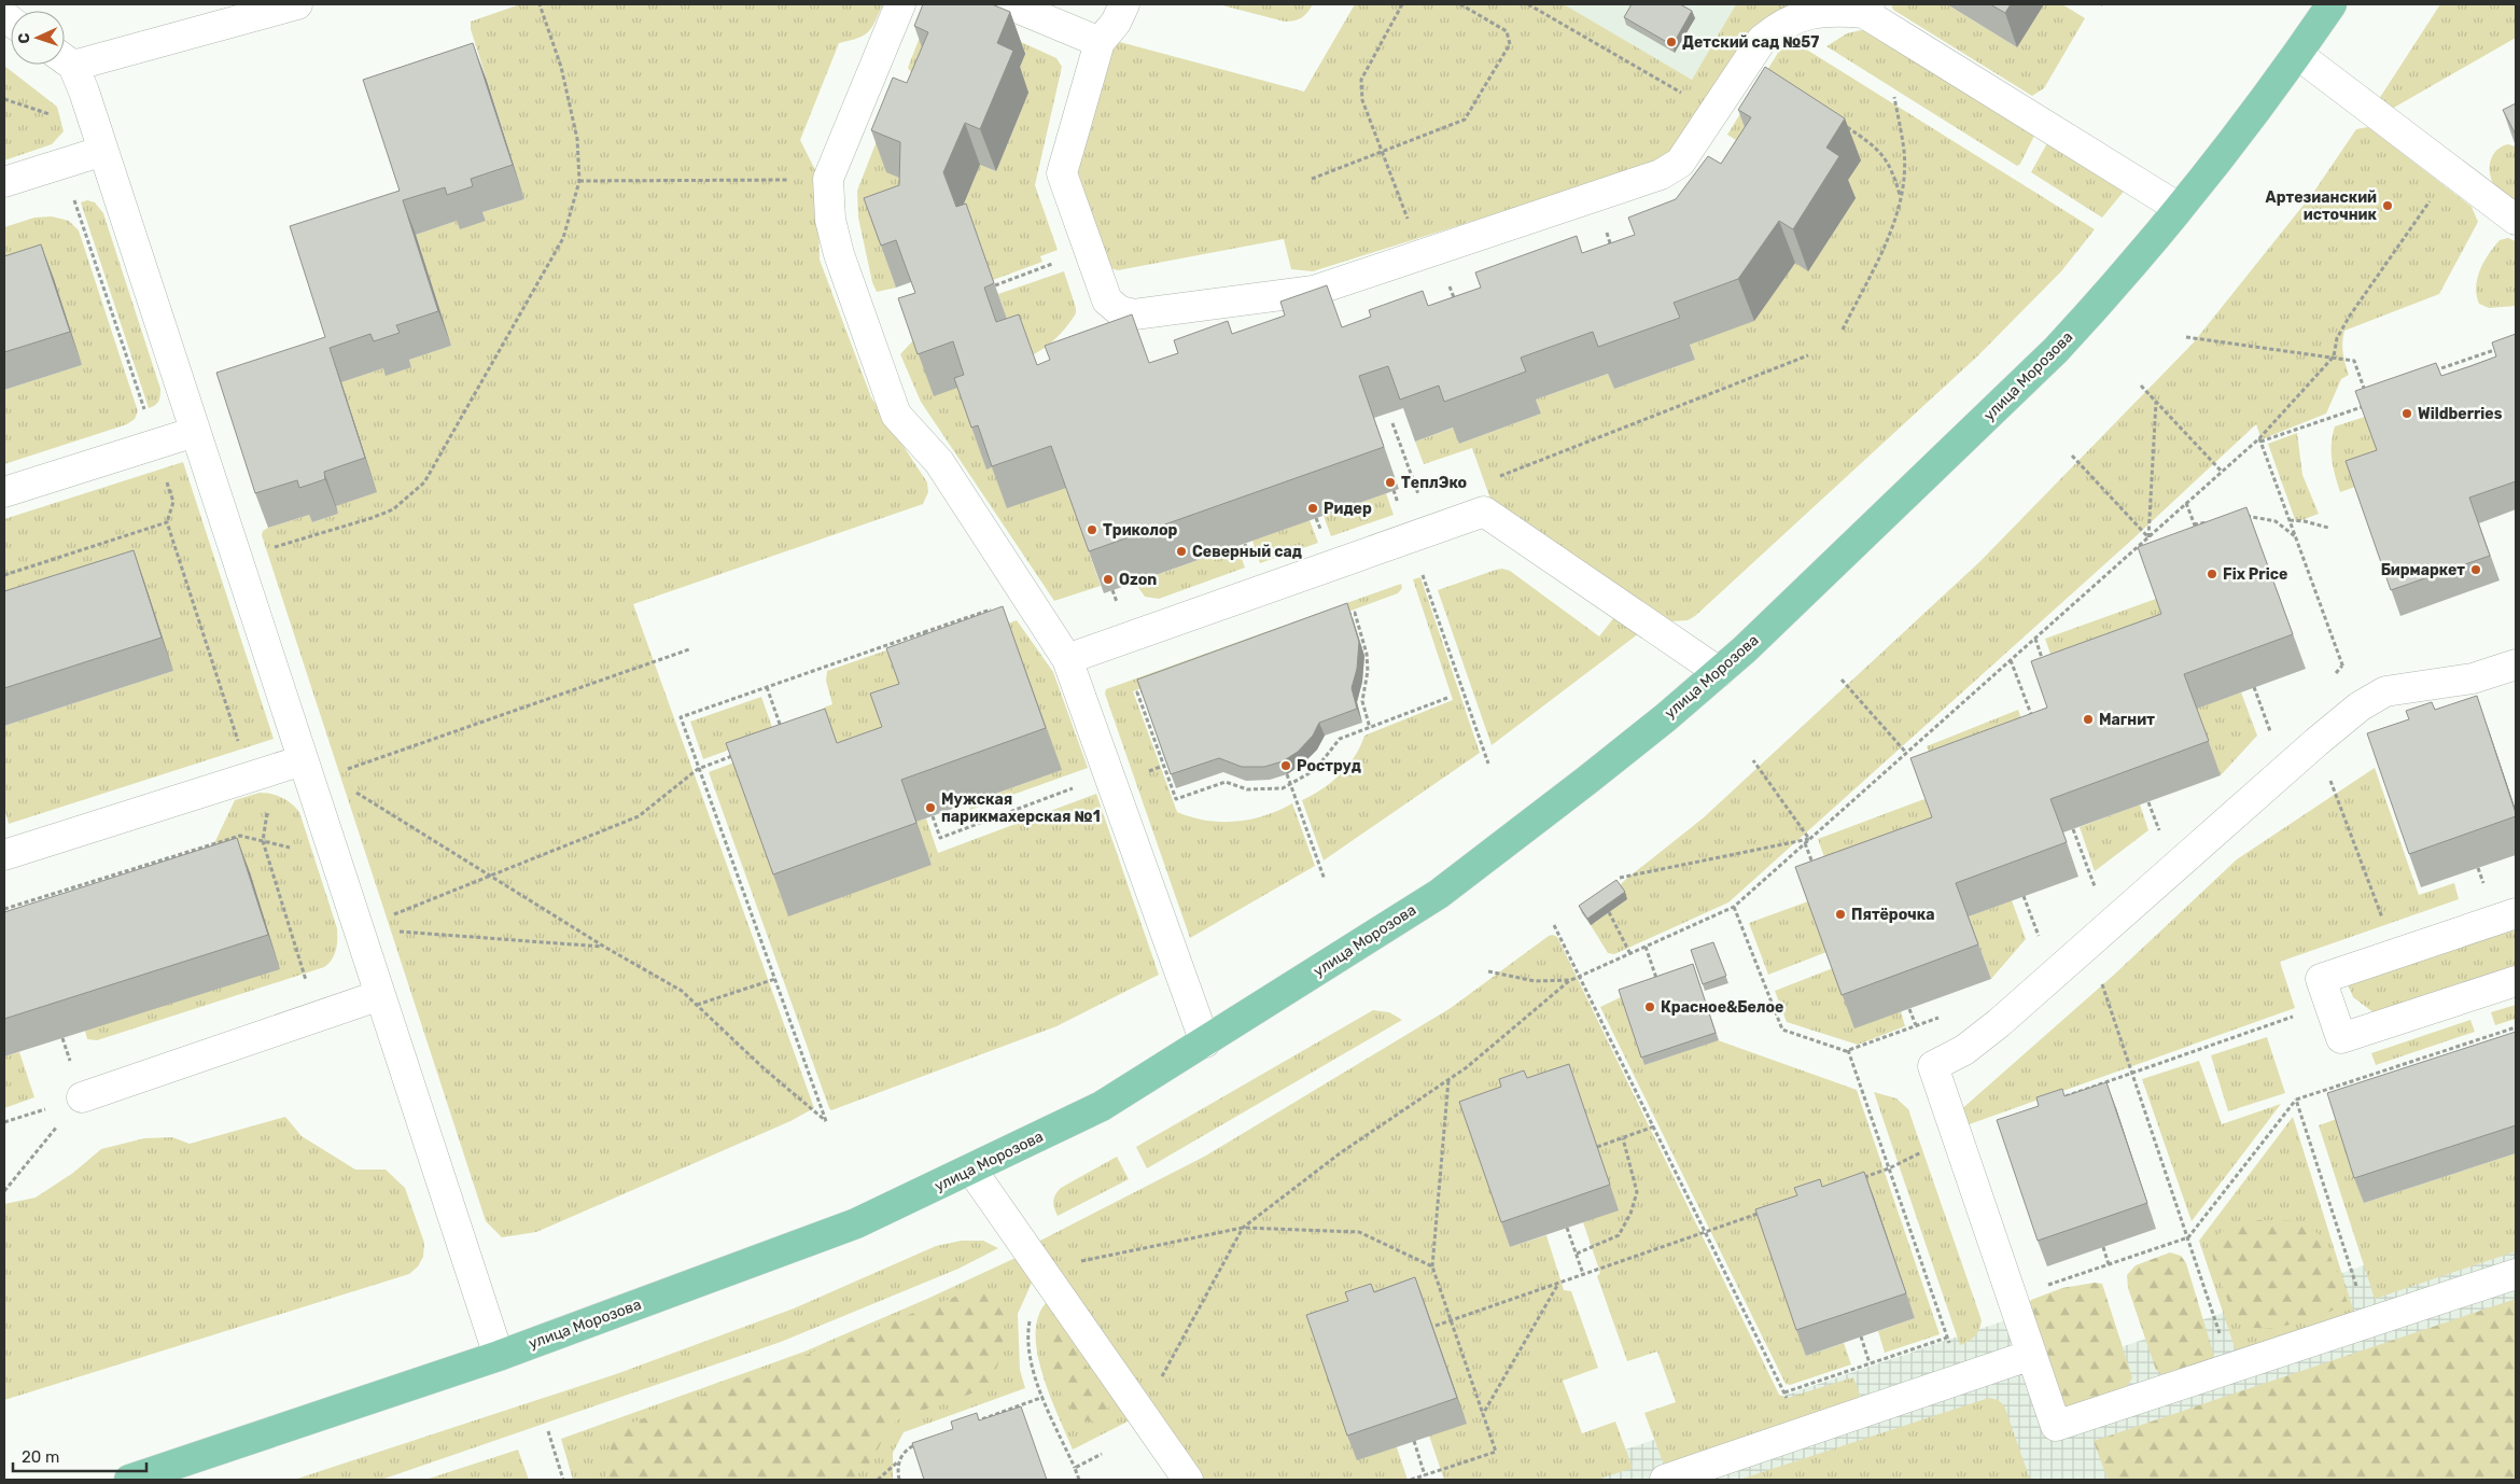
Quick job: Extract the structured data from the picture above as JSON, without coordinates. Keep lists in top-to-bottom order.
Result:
{
  "streets": {
    "main road": ["улица Морозова"]
  },
  "places": [
    "Детский сад №57",
    "Артезианский источник",
    "Wildberries",
    "ТеплЭко",
    "Ридер",
    "Триколор",
    "Северный сад",
    "Бирмаркет",
    "Fix Price",
    "Ozon",
    "Магнит",
    "Роструд",
    "Мужская парикмахерская №1",
    "Пятёрочка",
    "Красное&Белое"
  ],
  "scale_bar": "20 m",
  "north": "left"
}
